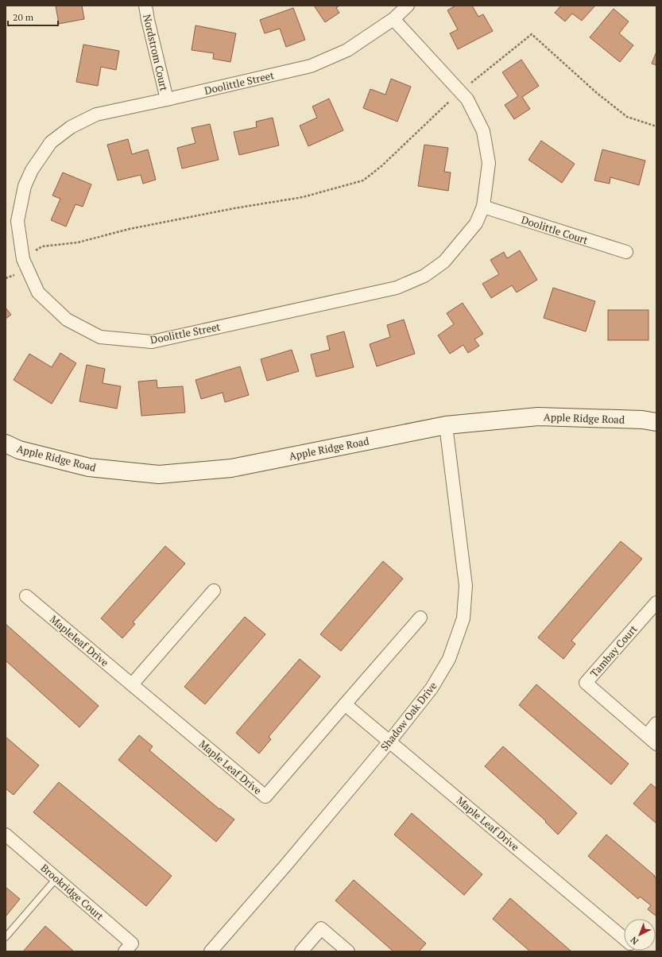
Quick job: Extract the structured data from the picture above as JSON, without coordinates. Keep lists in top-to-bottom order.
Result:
{
  "streets": {
    "street": [
      "Nordstrom Court",
      "Doolittle Street",
      "Doolittle Court",
      "Apple Ridge Road",
      "Mapleleaf Drive",
      "Tambay Court",
      "Shadow Oak Drive",
      "Maple Leaf Drive",
      "Brookridge Court"
    ]
  },
  "crossings": [
    ["Nordstrom Court", "Doolittle Street"],
    ["Doolittle Street", "Doolittle Court"],
    ["Apple Ridge Road", "Shadow Oak Drive"],
    ["Mapleleaf Drive", "Maple Leaf Drive"],
    ["Shadow Oak Drive", "Maple Leaf Drive"]
  ],
  "scale_bar": "20 m",
  "north": "bottom left"
}
